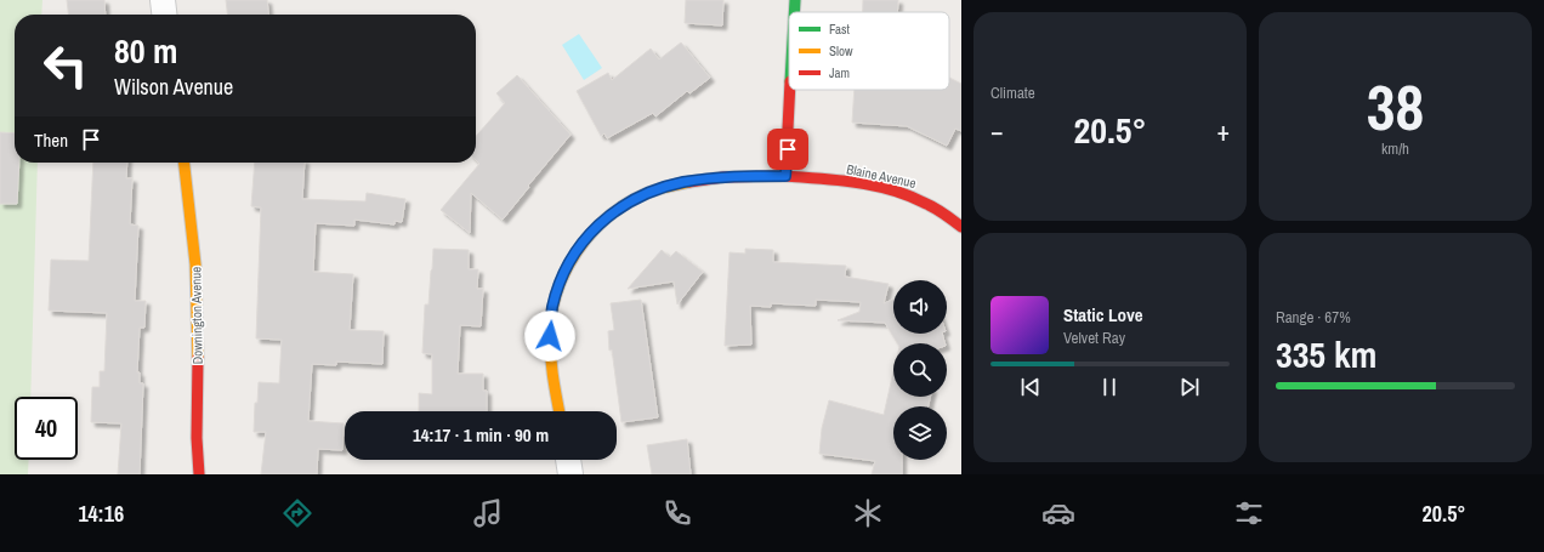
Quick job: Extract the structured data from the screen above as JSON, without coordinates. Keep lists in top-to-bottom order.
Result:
{
  "streets": {
    "street": ["Blaine Avenue", "Downington Avenue"]
  },
  "legend": ["Fast", "Slow", "Jam"],
  "page": {
    "tile": [
      "Climate",
      ["38", "km/h"],
      ["Range · 67%", "335 km"]
    ],
    "turn": ["80 m", "Wilson Avenue"],
    "heat": ["−", "20.5°", "+"],
    "then": "Then",
    "song": ["Static Love", "Velvet Ray"],
    "limit": "40",
    "trip": "14:17 · 1 min · 90 m",
    "tabs": ["14:16", "20.5°"]
  }
}
